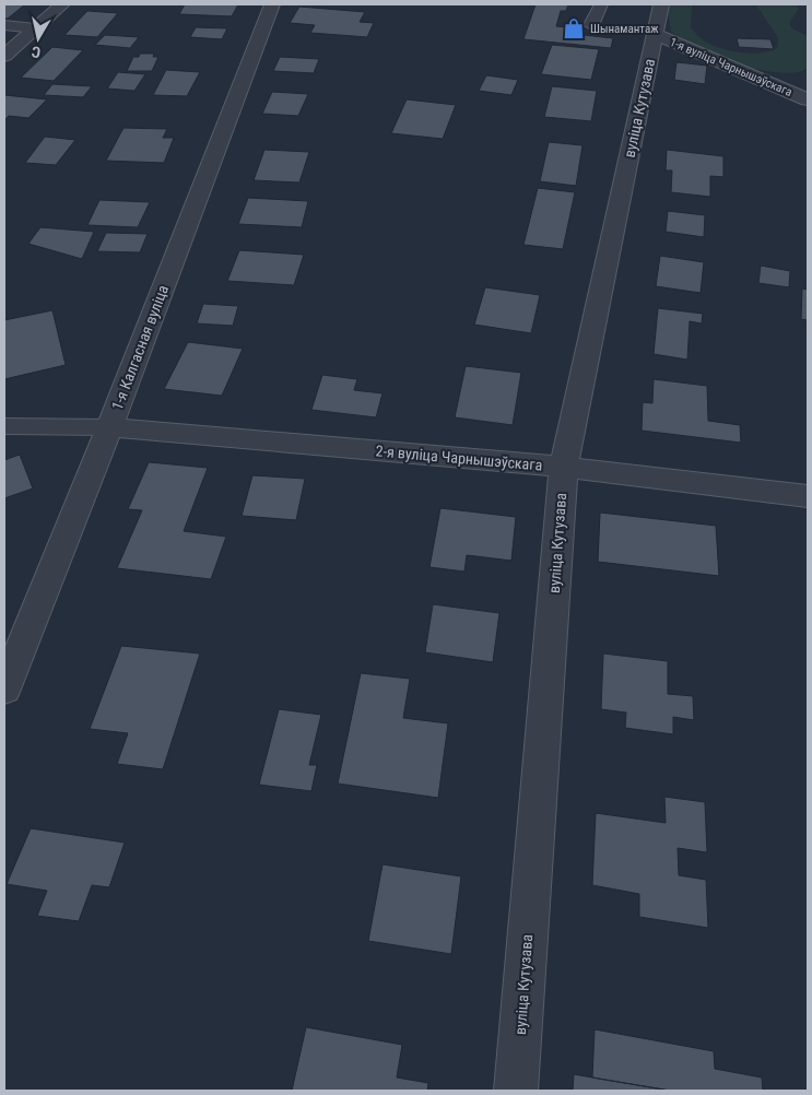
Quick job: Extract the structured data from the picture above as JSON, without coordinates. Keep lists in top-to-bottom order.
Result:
{
  "streets": {
    "street": [
      "1-я вуліца Чарнышэўскага",
      "вуліца Кутузава",
      "1-я Калгасная вуліца",
      "2-я вуліца Чарнышэўскага"
    ]
  },
  "crossings": [
    ["1-я вуліца Чарнышэўскага", "вуліца Кутузава"],
    ["вуліца Кутузава", "2-я вуліца Чарнышэўскага"],
    ["1-я Калгасная вуліца", "2-я вуліца Чарнышэўскага"]
  ],
  "places": {
    "shop": ["Шынамантаж"]
  },
  "north": "bottom"
}
